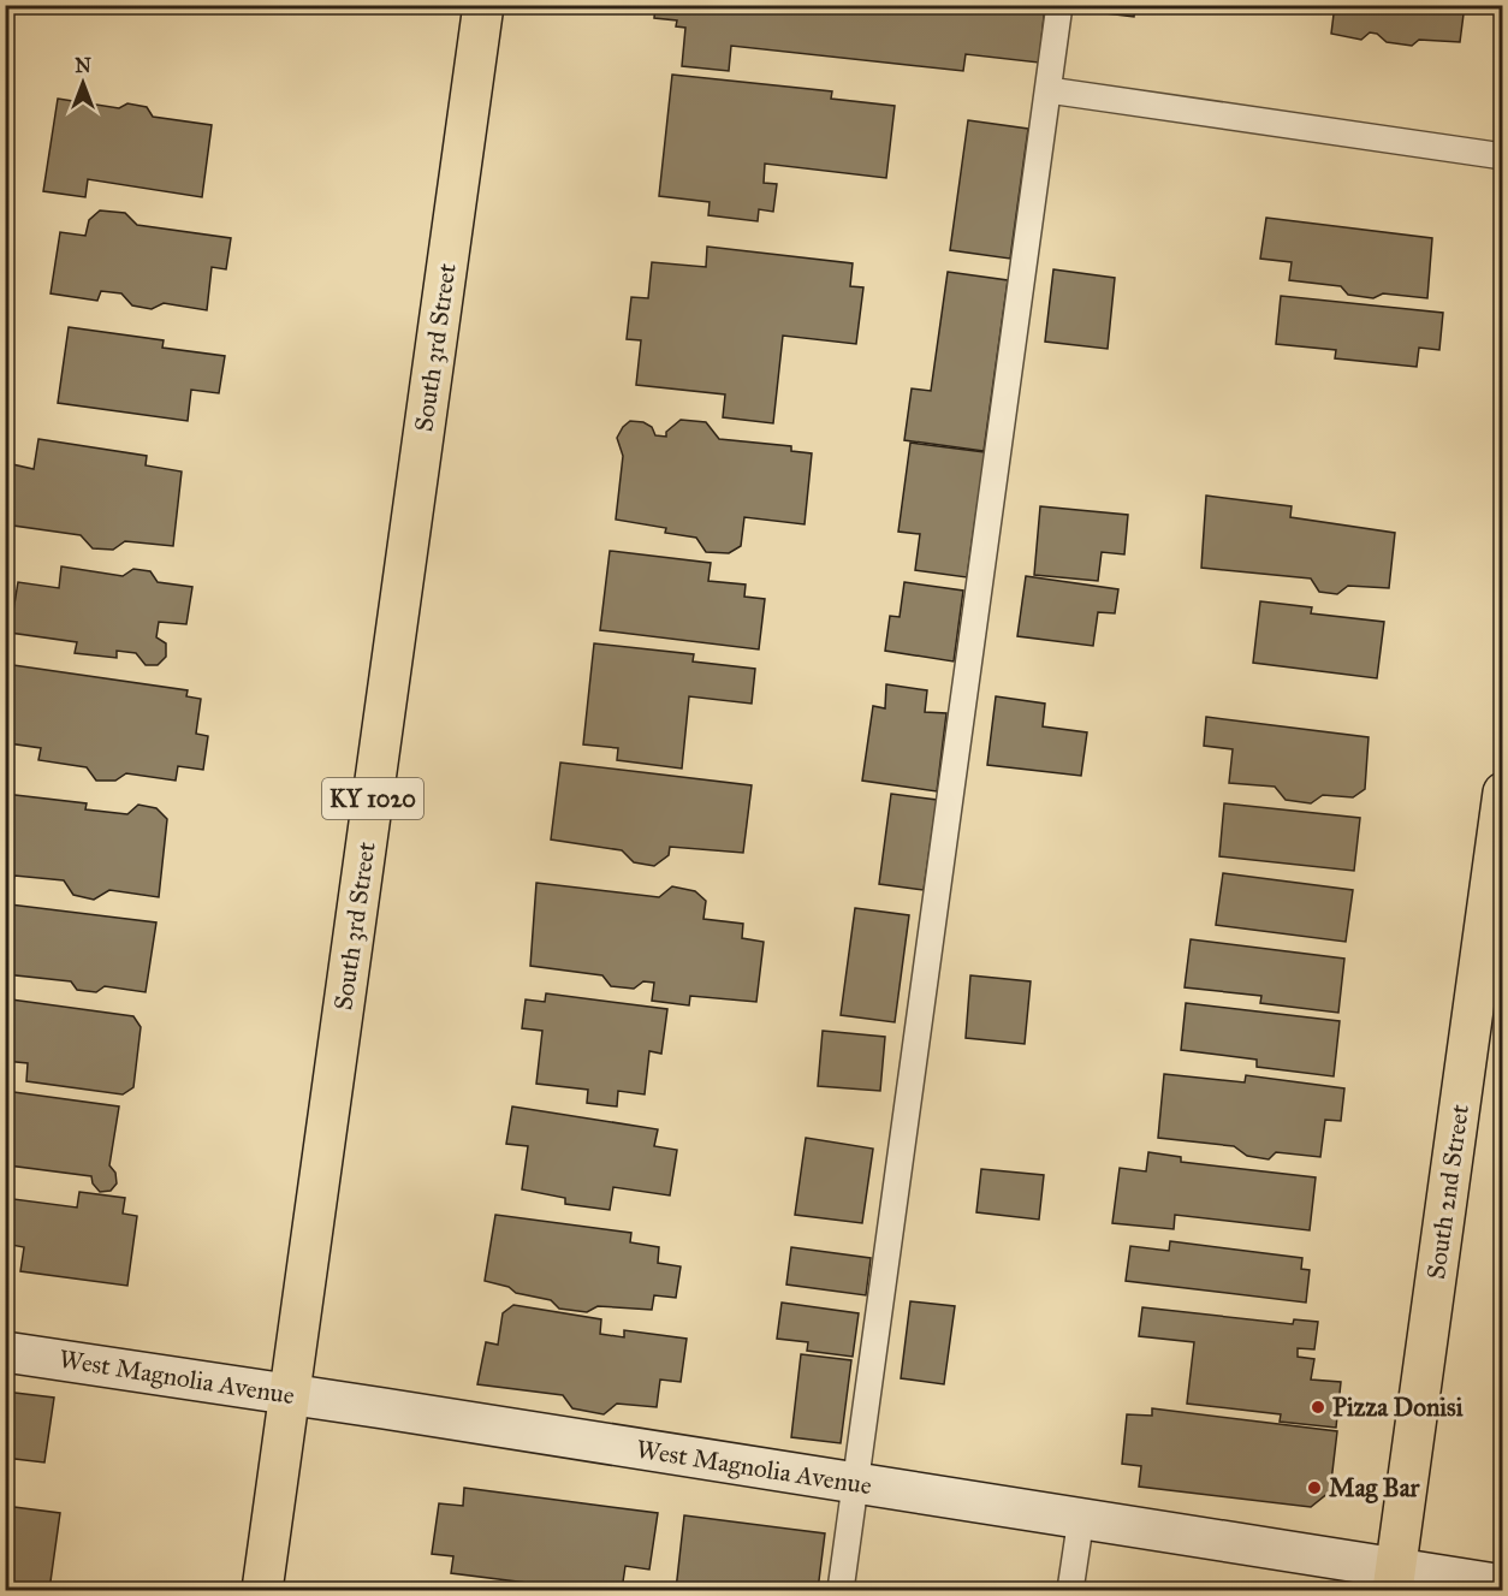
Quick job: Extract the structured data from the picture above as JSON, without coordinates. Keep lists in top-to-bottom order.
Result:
{
  "streets": {
    "main road": ["South 3rd Street", "KY 1020", "South 2nd Street"],
    "street": ["West Magnolia Avenue"]
  },
  "crossings": [
    ["South 3rd Street", "West Magnolia Avenue"],
    ["South 2nd Street", "West Magnolia Avenue"]
  ],
  "places": ["Pizza Donisi", "Mag Bar"],
  "north": "top"
}
